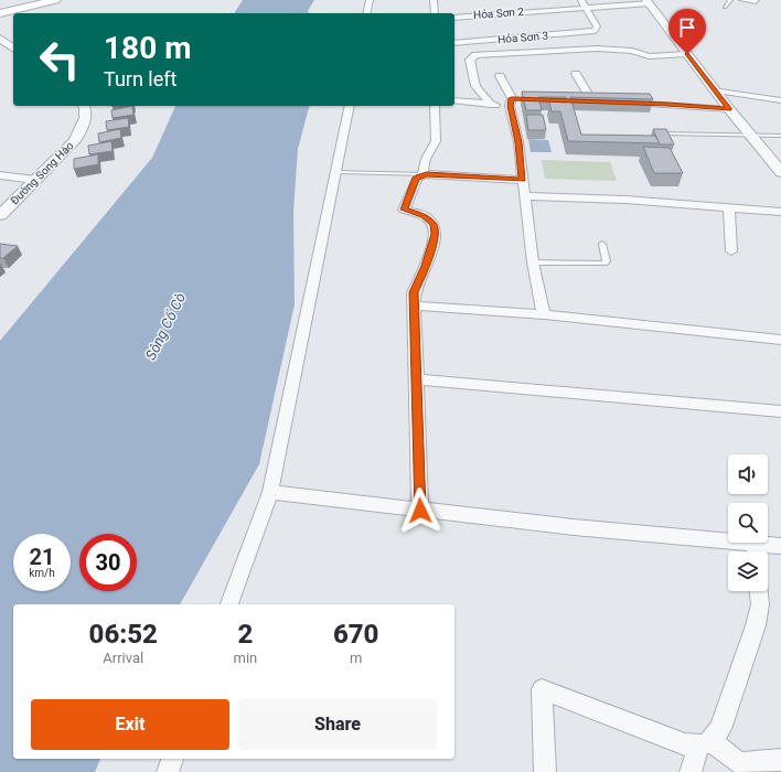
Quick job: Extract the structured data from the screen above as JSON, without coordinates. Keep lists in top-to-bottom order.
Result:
{
  "streets": {
    "street": ["Hỏa Sơn 2", "Hỏa Sơn 3", "Đường Song Hào"]
  },
  "crossings": [
    ["Hỏa Sơn 2", "Hỏa Sơn 3"]
  ],
  "water": ["Sông Cổ Cò"],
  "page": {
    "turn": ["180 m", "Turn left"],
    "speed": "21 km/h",
    "limit": "30",
    "eta": [
      "06:52",
      "Arrival",
      "2",
      "min",
      "670",
      "m"
    ],
    "buttons": ["Exit", "Share"]
  }
}
